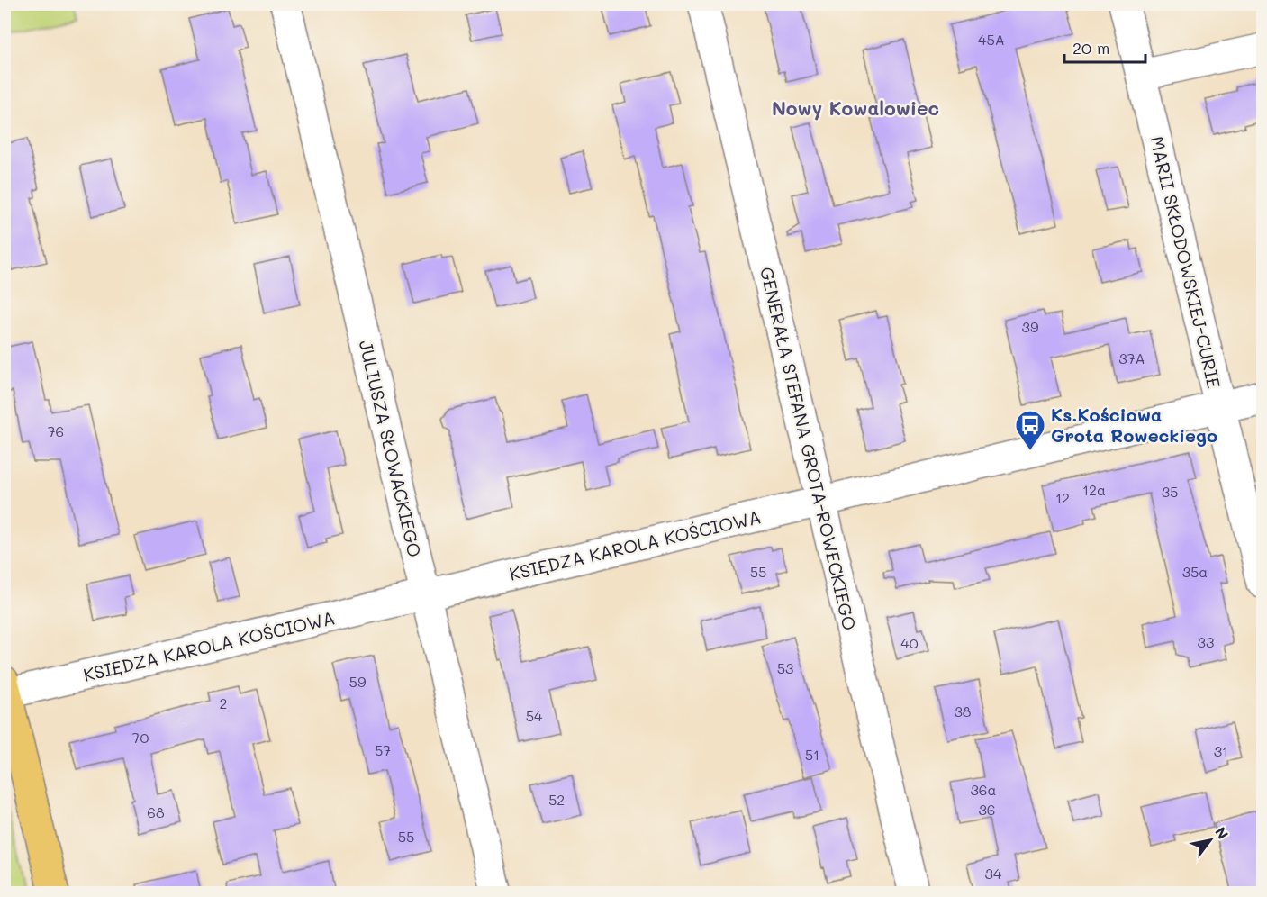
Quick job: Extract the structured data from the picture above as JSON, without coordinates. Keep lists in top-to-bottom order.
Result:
{
  "streets": {
    "street": [
      "MARII SKŁODOWSKIEJ-CURIE",
      "JULIUSZA SŁOWACKIEGO",
      "GENERAŁA STEFANA GROTA-ROWECKIEGO",
      "KSIĘDZA KAROLA KOŚCIOWA"
    ]
  },
  "crossings": [
    ["MARII SKŁODOWSKIEJ-CURIE", "KSIĘDZA KAROLA KOŚCIOWA"],
    ["JULIUSZA SŁOWACKIEGO", "KSIĘDZA KAROLA KOŚCIOWA"],
    ["GENERAŁA STEFANA GROTA-ROWECKIEGO", "KSIĘDZA KAROLA KOŚCIOWA"]
  ],
  "districts": ["Nowy Kowalowiec"],
  "places": {
    "bus stop": ["Ks.Kościowa Grota Roweckiego"]
  },
  "house_numbers": [
    "45A",
    "39",
    "37A",
    "76",
    "12a",
    "35",
    "12",
    "55",
    "35a",
    "33",
    "40",
    "53",
    "59",
    "2",
    "38",
    "54",
    "70",
    "57",
    "31",
    "51",
    "36a",
    "52",
    "36",
    "68",
    "55",
    "34"
  ],
  "scale_bar": "20 m",
  "north": "top right"
}
